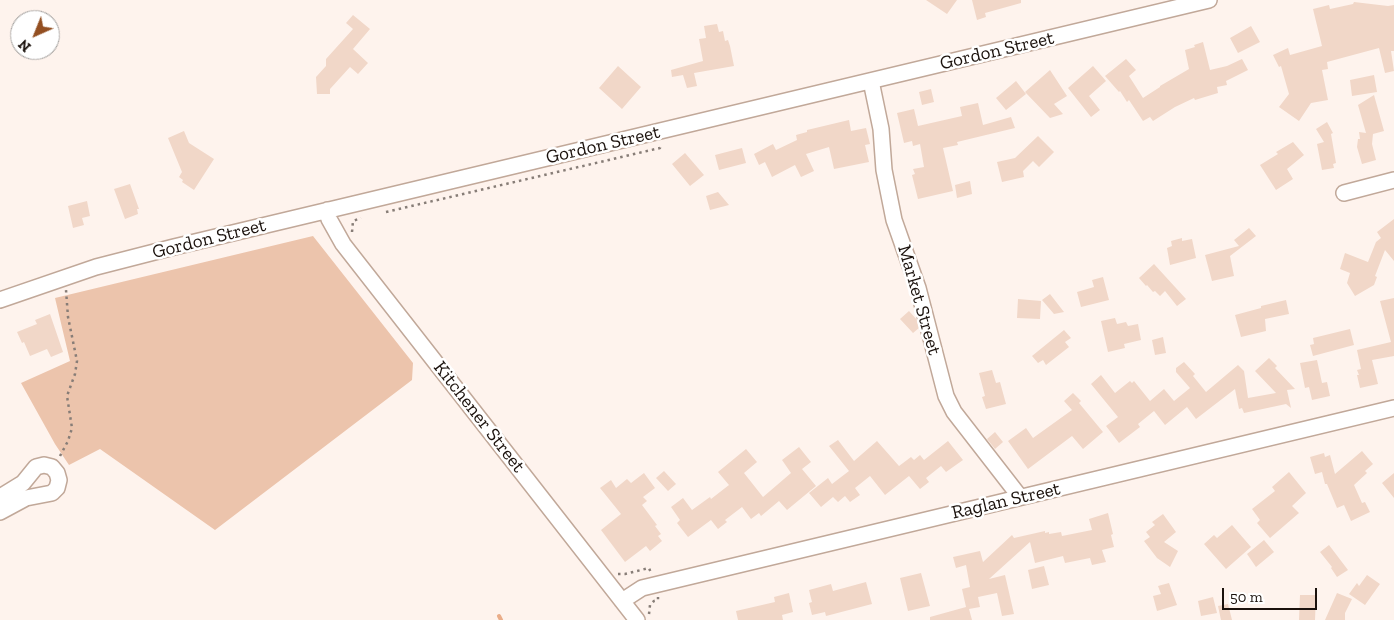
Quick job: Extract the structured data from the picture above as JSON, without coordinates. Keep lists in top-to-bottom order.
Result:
{
  "streets": {
    "street": [
      "Gordon Street",
      "Market Street",
      "Kitchener Street",
      "Raglan Street"
    ]
  },
  "crossings": [
    ["Gordon Street", "Market Street"],
    ["Gordon Street", "Kitchener Street"],
    ["Market Street", "Raglan Street"],
    ["Kitchener Street", "Raglan Street"]
  ],
  "scale_bar": "50 m",
  "north": "bottom left"
}
